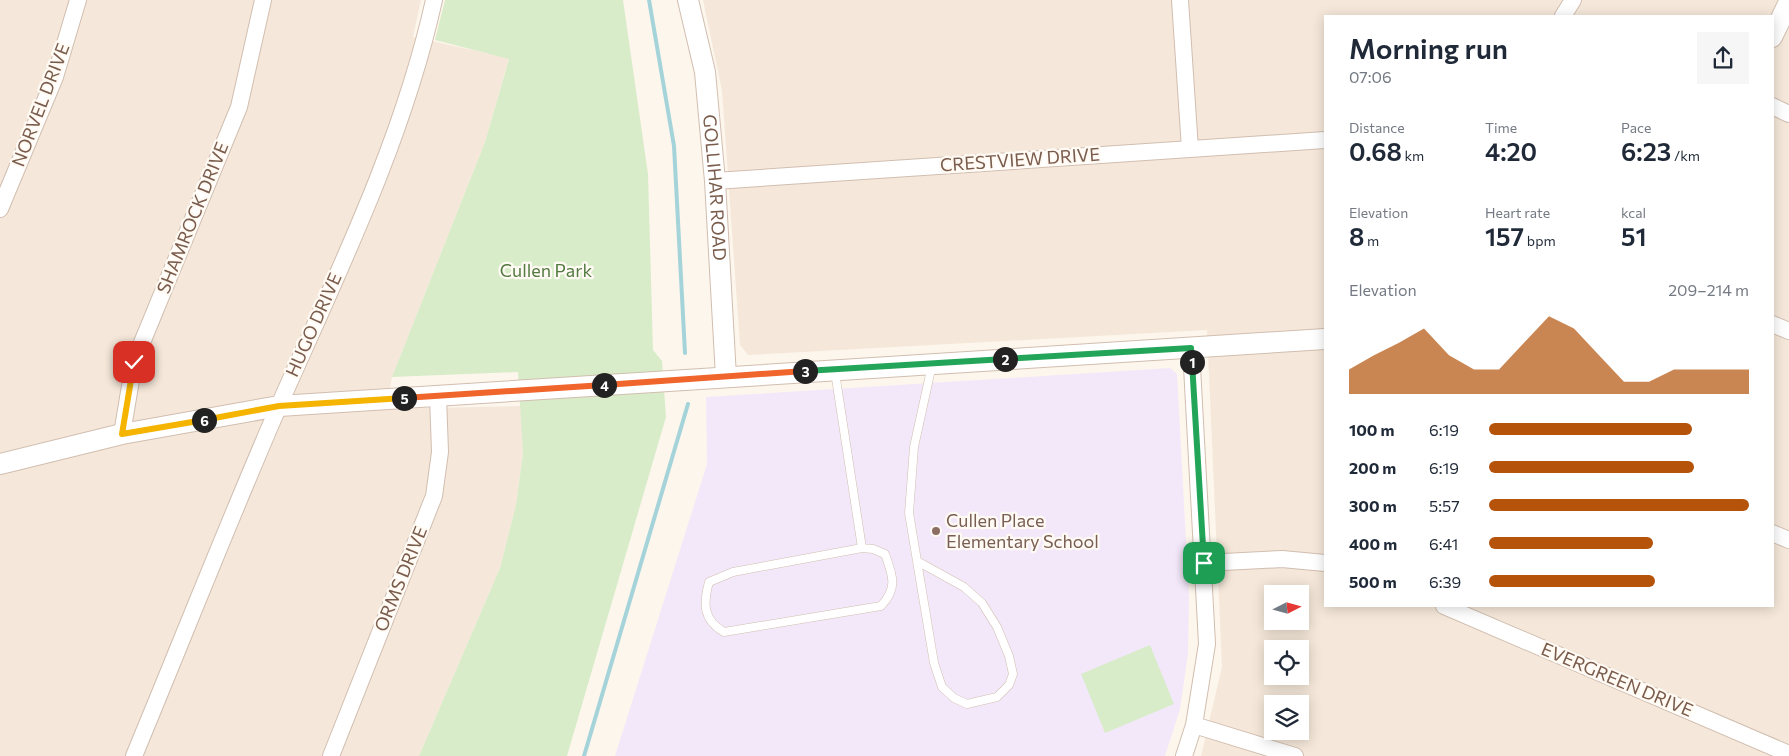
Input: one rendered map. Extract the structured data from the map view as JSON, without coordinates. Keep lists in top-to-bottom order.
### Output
{
  "streets": {
    "street": [
      "NORVEL DRIVE",
      "CRESTVIEW DRIVE",
      "GOLLIHAR ROAD",
      "SHAMROCK DRIVE",
      "HUGO DRIVE",
      "ORMS DRIVE",
      "EVERGREEN DRIVE"
    ]
  },
  "crossings": [
    ["CRESTVIEW DRIVE", "GOLLIHAR ROAD"]
  ],
  "parks": ["Cullen Park"],
  "places": ["Cullen Place Elementary School"],
  "north": "right",
  "page": {
    "heading": ["Morning run", "07:06"],
    "stats": [
      ["Distance", "0.68 km"],
      ["Time", "4:20"],
      ["Pace", "6:23 /km"],
      ["Elevation", "8 m"],
      ["Heart rate", "157 bpm"],
      ["kcal", "51"]
    ],
    "chart": ["Elevation", "209–214 m"],
    "pins": [
      "2",
      "1",
      "3",
      "4",
      "5",
      "6"
    ],
    "list": [
      {
        "name": "100 m",
        "note": "6:19"
      },
      {
        "name": "200 m",
        "note": "6:19"
      },
      {
        "name": "300 m",
        "note": "5:57"
      },
      {
        "name": "400 m",
        "note": "6:41"
      },
      {
        "name": "500 m",
        "note": "6:39"
      }
    ]
  }
}
